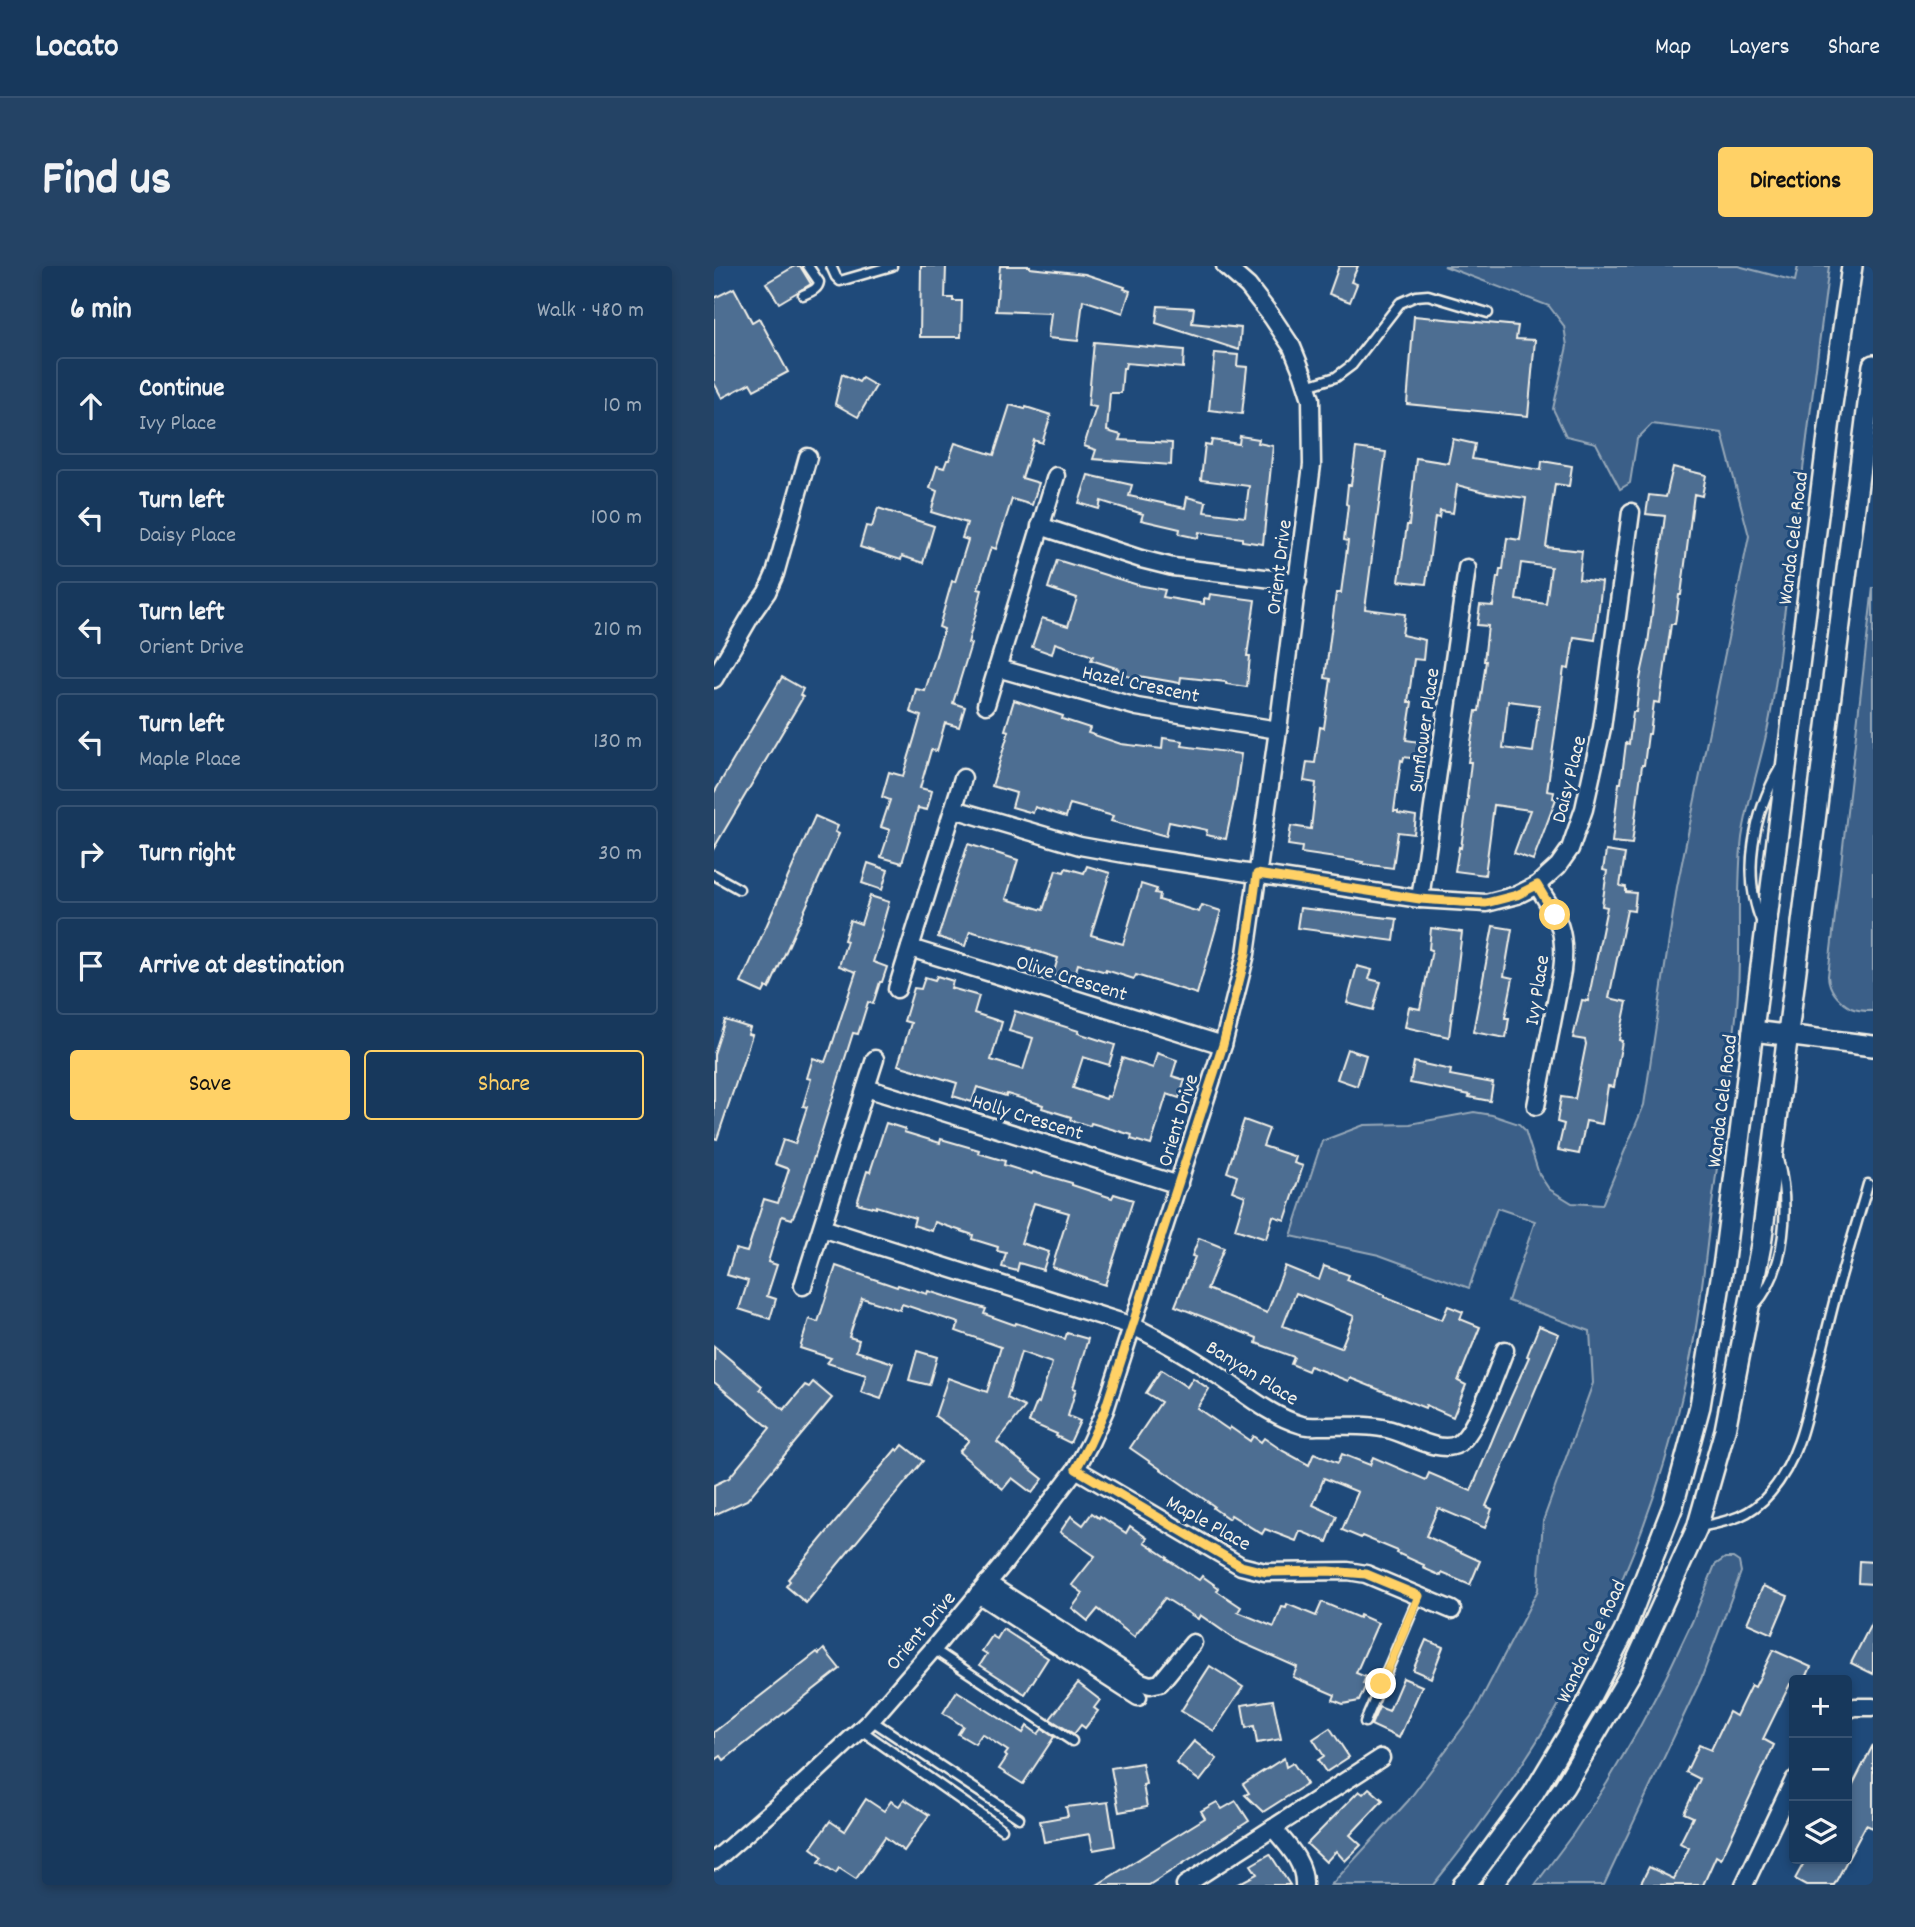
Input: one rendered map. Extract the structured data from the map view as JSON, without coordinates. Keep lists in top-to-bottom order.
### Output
{
  "streets": {
    "street": [
      "Wanda Cele Road",
      "Orient Drive",
      "Hazel Crescent",
      "Sunflower Place",
      "Daisy Place",
      "Olive Crescent",
      "Ivy Place",
      "Holly Crescent",
      "Banyan Place",
      "Maple Place"
    ]
  },
  "crossings": [
    ["Orient Drive", "Hazel Crescent"],
    ["Orient Drive", "Daisy Place"],
    ["Orient Drive", "Olive Crescent"],
    ["Orient Drive", "Holly Crescent"],
    ["Orient Drive", "Banyan Place"],
    ["Orient Drive", "Maple Place"],
    ["Sunflower Place", "Daisy Place"],
    ["Daisy Place", "Ivy Place"]
  ],
  "page": {
    "header": "Locato",
    "nav": ["Map", "Layers", "Share"],
    "title": "Find us",
    "buttons": [
      "Directions",
      ["Save", "Share"]
    ],
    "heading": ["6 min", "Walk · 480 m"],
    "list": [
      ["Continue", "Ivy Place", "10 m"],
      ["Turn left", "Daisy Place", "100 m"],
      ["Turn left", "Orient Drive", "210 m"],
      ["Turn left", "Maple Place", "130 m"],
      ["Turn right", "30 m"],
      "Arrive at destination"
    ],
    "map_buttons": ["+", "−"]
  }
}
